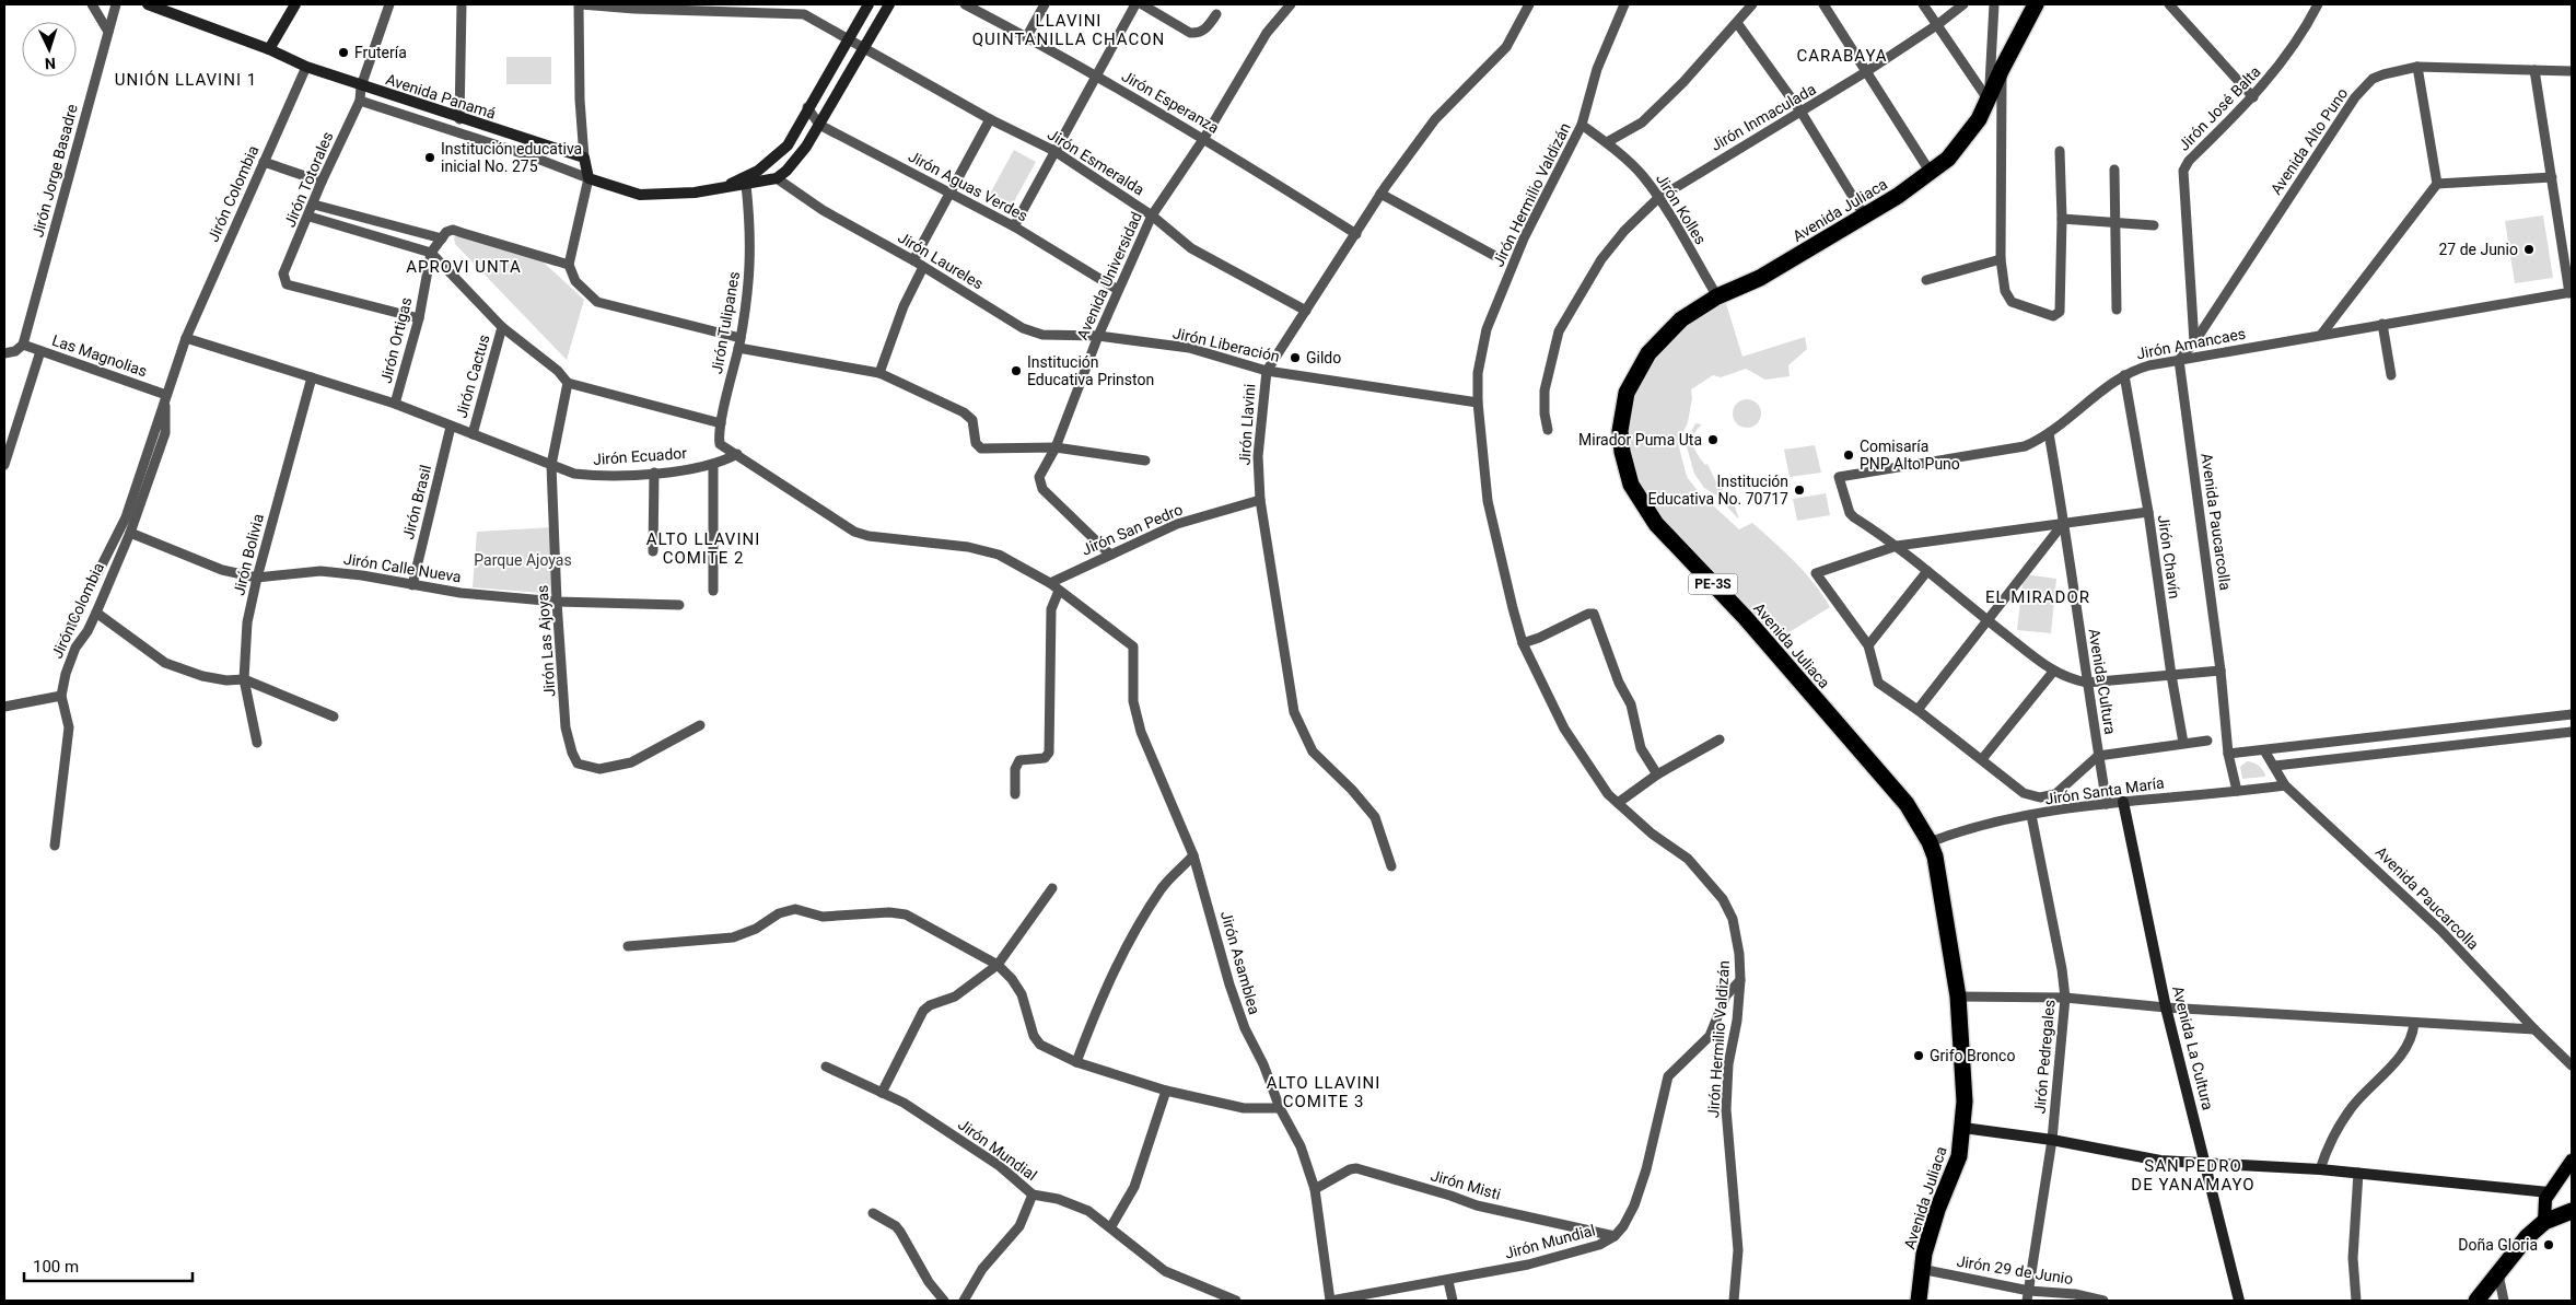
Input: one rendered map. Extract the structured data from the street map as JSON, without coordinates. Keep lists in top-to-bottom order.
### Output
{
  "streets": {
    "highway": ["Avenida Juliaca", "PE-3S"],
    "street": [
      "Avenida Panamá",
      "Jirón Esperanza",
      "Jirón José Balta",
      "Jirón Inmaculada",
      "Avenida Alto Puno",
      "Jirón Esmeralda",
      "Jirón Jorge Basadre",
      "Jirón Totorales",
      "Jirón Aguas Verdes",
      "Jirón Colombia",
      "Jirón Hermilio Valdizán",
      "Jirón Kolles",
      "Jirón Laureles",
      "Avenida Universidad",
      "Jirón Tulipanes",
      "Jirón Ortigas",
      "Jirón Amancaes",
      "Jirón Liberación",
      "Las Magnolias",
      "Jirón Cactus",
      "Jirón Llavini",
      "Jirón Ecuador",
      "Jirón Brasil",
      "Avenida Paucarcolla",
      "Jirón San Pedro",
      "Jirón Bolivia",
      "Jirón Chavín",
      "Jirón Calle Nueva",
      "Jirón Las Ajoyas",
      "Avenida Cultura",
      "Jirón Santa María",
      "Jirón Asamblea",
      "Avenida La Cultura",
      "Jirón Pedregales",
      "Jirón Mundial",
      "Jirón Misti",
      "Jirón 29 de Junio"
    ]
  },
  "crossings": [
    ["Avenida Panamá", "Jirón Esmeralda"],
    ["Avenida Panamá", "Jirón Totorales"],
    ["Avenida Panamá", "Jirón Colombia"],
    ["Avenida Panamá", "Jirón Laureles"],
    ["Avenida Panamá", "Jirón Tulipanes"],
    ["Jirón Esperanza", "Avenida Universidad"],
    ["Jirón Esperanza", "Jirón Llavini"],
    ["Jirón José Balta", "Avenida Alto Puno"],
    ["Jirón Inmaculada", "Jirón Kolles"],
    ["Avenida Alto Puno", "Jirón Amancaes"],
    ["Avenida Alto Puno", "Avenida Paucarcolla"],
    ["Jirón Esmeralda", "Avenida Universidad"],
    ["Jirón Esmeralda", "Jirón Llavini"],
    ["Jirón Jorge Basadre", "Las Magnolias"],
    ["Jirón Totorales", "Jirón Ortigas"],
    ["Jirón Aguas Verdes", "Avenida Universidad"],
    ["Jirón Colombia", "Las Magnolias"],
    ["Jirón Colombia", "Jirón Ecuador"],
    ["Jirón Colombia", "Jirón Calle Nueva"],
    ["Jirón Hermilio Valdizán", "Jirón Kolles"],
    ["Jirón Hermilio Valdizán", "Jirón Liberación"],
    ["Jirón Hermilio Valdizán", "Jirón Mundial"],
    ["Jirón Kolles", "Avenida Juliaca"],
    ["Avenida Juliaca", "Jirón Santa María"],
    ["Avenida Juliaca", "Jirón 29 de Junio"],
    ["Jirón Laureles", "Avenida Universidad"],
    ["Jirón Laureles", "Jirón Liberación"],
    ["Avenida Universidad", "Jirón Liberación"],
    ["Avenida Universidad", "Jirón San Pedro"],
    ["Jirón Tulipanes", "Jirón Ecuador"],
    ["Jirón Ortigas", "Jirón Ecuador"],
    ["Jirón Amancaes", "Avenida Paucarcolla"],
    ["Jirón Amancaes", "Jirón Chavín"],
    ["Jirón Amancaes", "Avenida Cultura"],
    ["Jirón Liberación", "Jirón Llavini"],
    ["Jirón Cactus", "Jirón Ecuador"],
    ["Jirón Llavini", "Jirón San Pedro"],
    ["Jirón Ecuador", "Jirón Brasil"],
    ["Jirón Ecuador", "Jirón Bolivia"],
    ["Jirón Ecuador", "Jirón Las Ajoyas"],
    ["Jirón Brasil", "Jirón Calle Nueva"],
    ["Avenida Paucarcolla", "Jirón Santa María"],
    ["Jirón Bolivia", "Jirón Calle Nueva"],
    ["Jirón Calle Nueva", "Jirón Las Ajoyas"],
    ["Avenida Cultura", "Jirón Santa María"],
    ["Jirón Santa María", "Avenida La Cultura"],
    ["Jirón Santa María", "Jirón Pedregales"],
    ["Jirón Asamblea", "Jirón Mundial"],
    ["Jirón Asamblea", "Jirón Misti"],
    ["Jirón Pedregales", "Jirón 29 de Junio"],
    ["Jirón Mundial", "Jirón Misti"]
  ],
  "districts": [
    "LLAVINI QUINTANILLA CHACON",
    "CARABAYA",
    "UNIÓN LLAVINI 1",
    "APROVI UNTA",
    "ALTO LLAVINI COMITE 2",
    "EL MIRADOR",
    "ALTO LLAVINI COMITE 3",
    "SAN PEDRO DE YANAMAYO"
  ],
  "parks": ["Parque Ajoyas"],
  "places": [
    "Frutería",
    "Institución educativa inicial No. 275",
    "27 de Junio",
    "Gildo",
    "Institución Educativa Prinston",
    "Mirador Puma Uta",
    "Comisaría PNP Alto Puno",
    "Institución Educativa No. 70717",
    "Grifo Bronco",
    "Doña Gloria"
  ],
  "scale_bar": "100 m",
  "north": "bottom"
}
